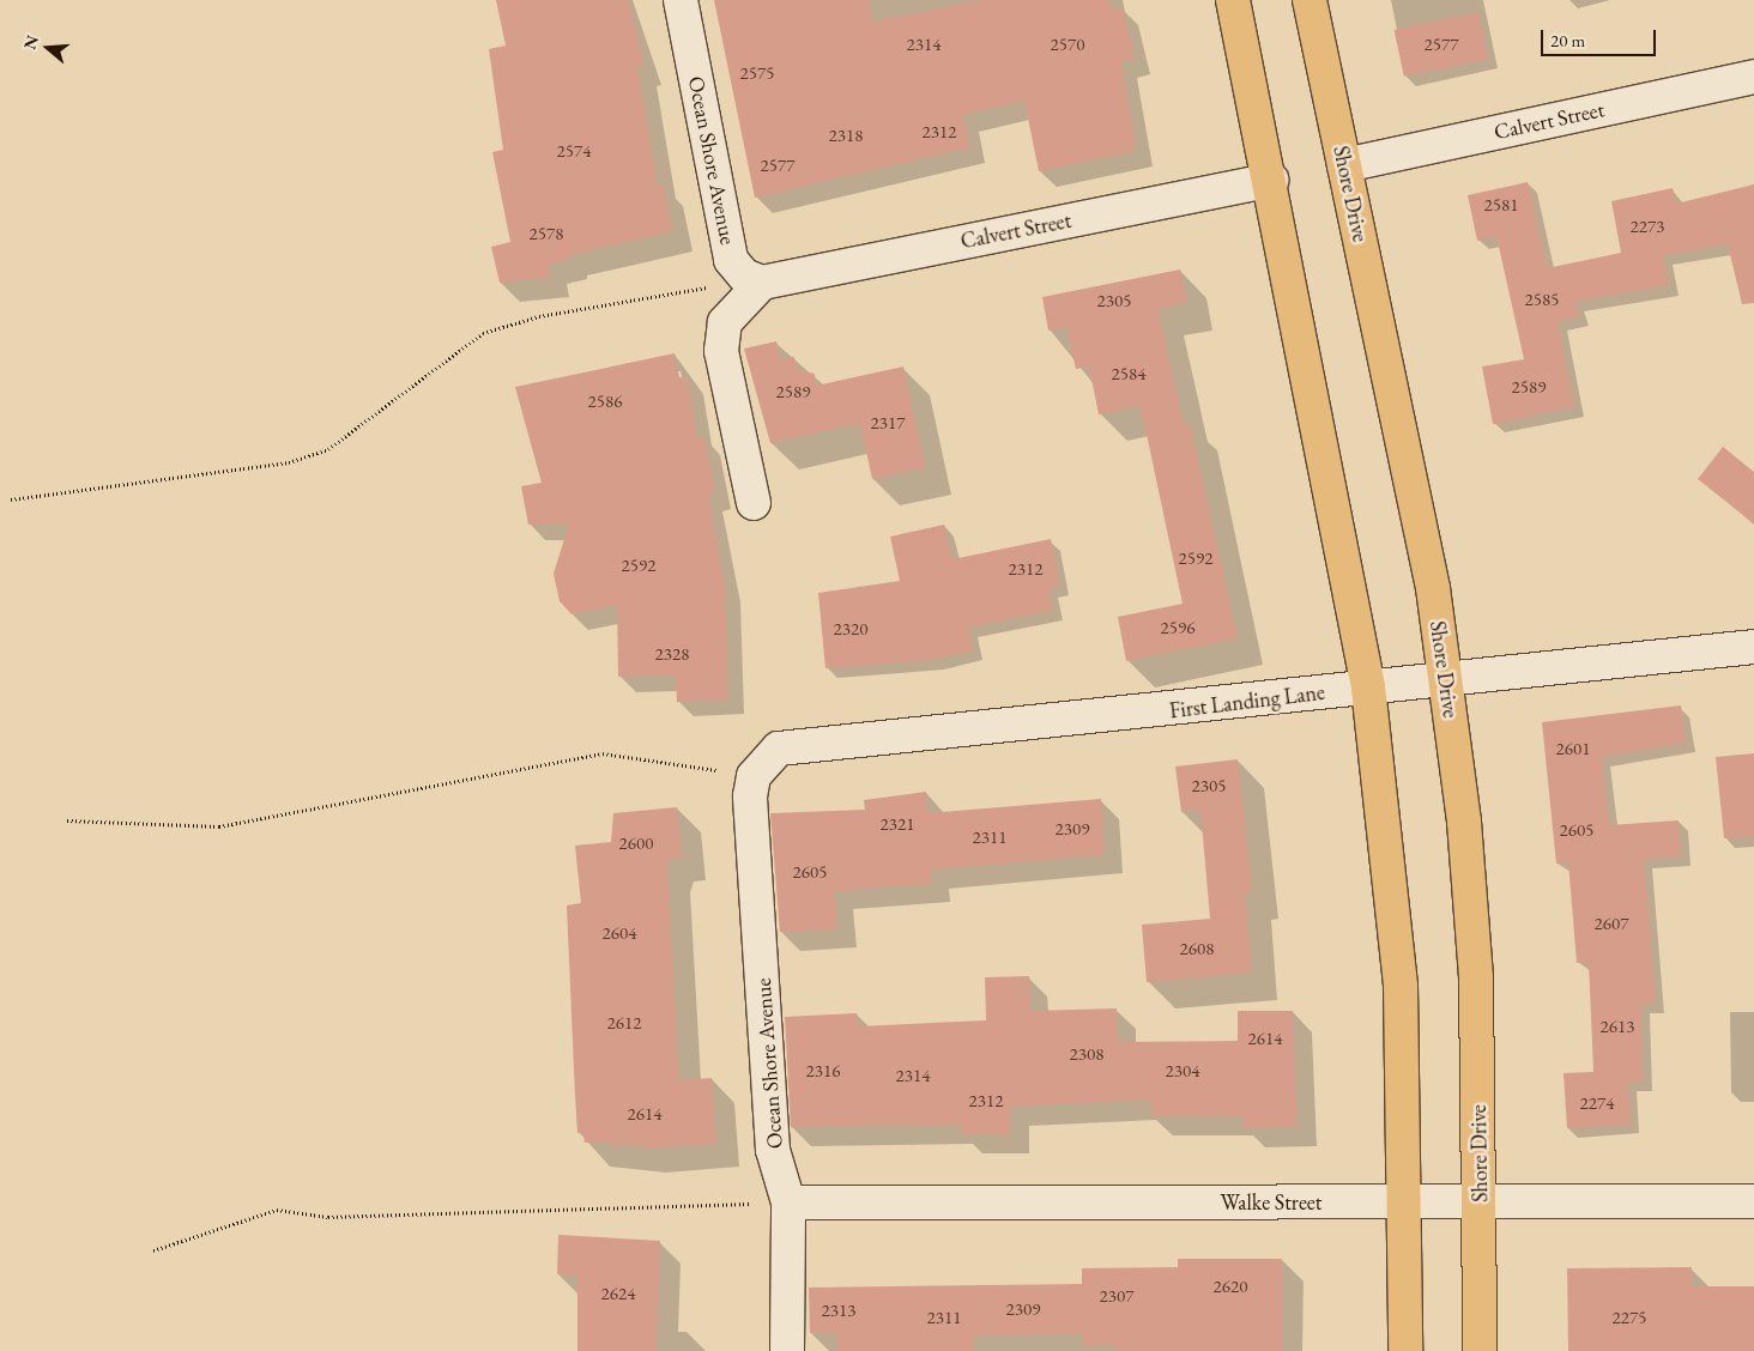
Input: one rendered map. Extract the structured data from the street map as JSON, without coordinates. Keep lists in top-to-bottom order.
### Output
{
  "streets": {
    "highway": ["Shore Drive"],
    "street": [
      "Calvert Street",
      "Ocean Shore Avenue",
      "First Landing Lane",
      "Walke Street"
    ]
  },
  "crossings": [
    ["Calvert Street", "Ocean Shore Avenue"],
    ["Calvert Street", "Shore Drive"],
    ["Ocean Shore Avenue", "First Landing Lane"],
    ["Ocean Shore Avenue", "Walke Street"],
    ["Shore Drive", "First Landing Lane"],
    ["Shore Drive", "Walke Street"]
  ],
  "house_numbers": [
    "2314",
    "2570",
    "2577",
    "2575",
    "2312",
    "2318",
    "2574",
    "2577",
    "2581",
    "2273",
    "2578",
    "2585",
    "2305",
    "2584",
    "2589",
    "2589",
    "2586",
    "2317",
    "2592",
    "2592",
    "2312",
    "2596",
    "2320",
    "2328",
    "2601",
    "2305",
    "2321",
    "2309",
    "2605",
    "2311",
    "2600",
    "2605",
    "2607",
    "2604",
    "2608",
    "2612",
    "2613",
    "2614",
    "2308",
    "2316",
    "2304",
    "2314",
    "2312",
    "2274",
    "2614",
    "2620",
    "2624",
    "2307",
    "2309",
    "2313",
    "2311",
    "2275"
  ],
  "scale_bar": "20 m",
  "north": "left"
}
